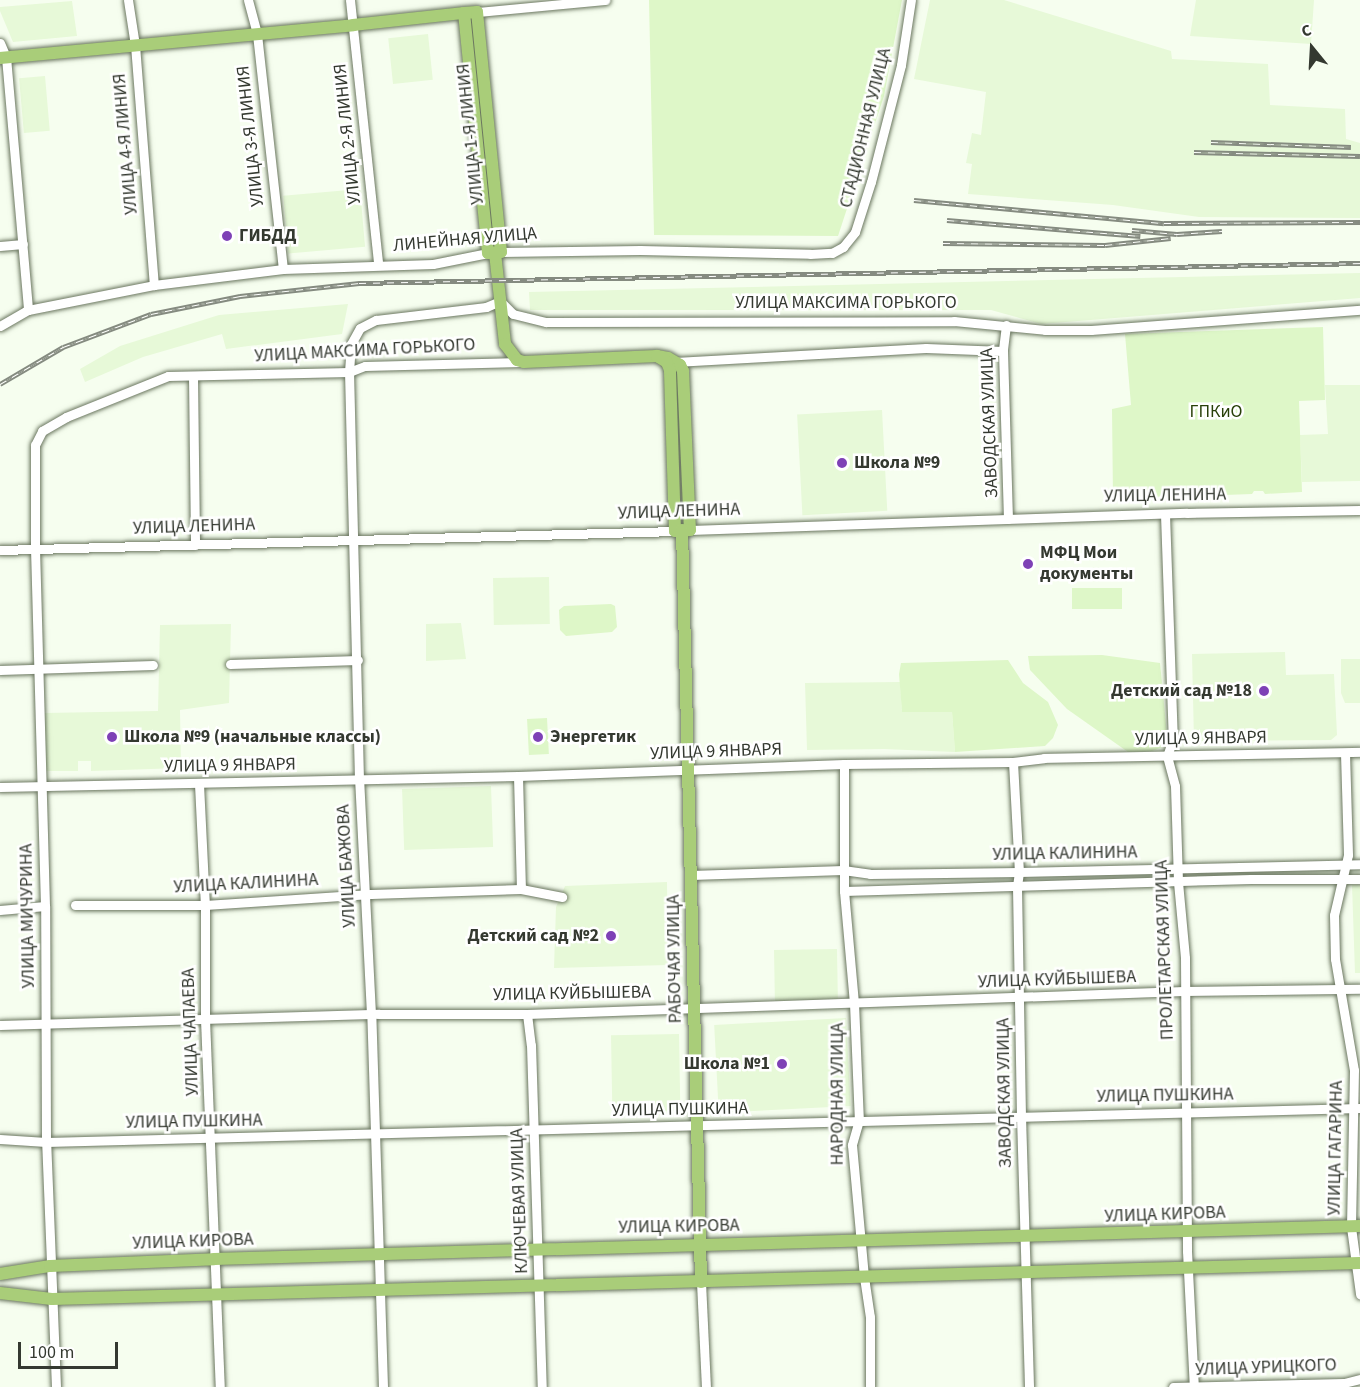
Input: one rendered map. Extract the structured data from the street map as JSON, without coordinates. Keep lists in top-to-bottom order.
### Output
{
  "streets": {
    "main road": [
      "УЛИЦА 1-Я ЛИНИЯ",
      "УЛИЦА МАКСИМА ГОРЬКОГО",
      "РАБОЧАЯ УЛИЦА",
      "УЛИЦА КИРОВА"
    ],
    "street": [
      "СТАДИОННАЯ УЛИЦА",
      "УЛИЦА 2-Я ЛИНИЯ",
      "УЛИЦА 3-Я ЛИНИЯ",
      "УЛИЦА 4-Я ЛИНИЯ",
      "ЛИНЕЙНАЯ УЛИЦА",
      "ЗАВОДСКАЯ УЛИЦА",
      "УЛИЦА ЛЕНИНА",
      "УЛИЦА 9 ЯНВАРЯ",
      "УЛИЦА КАЛИНИНА",
      "УЛИЦА БАЖОВА",
      "УЛИЦА МИЧУРИНА",
      "ПРОЛЕТАРСКАЯ УЛИЦА",
      "УЛИЦА КУЙБЫШЕВА",
      "УЛИЦА ЧАПАЕВА",
      "НАРОДНАЯ УЛИЦА",
      "УЛИЦА ПУШКИНА",
      "УЛИЦА ГАГАРИНА",
      "КЛЮЧЕВАЯ УЛИЦА",
      "УЛИЦА УРИЦКОГО"
    ]
  },
  "crossings": [
    ["СТАДИОННАЯ УЛИЦА", "ЛИНЕЙНАЯ УЛИЦА"],
    ["УЛИЦА 2-Я ЛИНИЯ", "ЛИНЕЙНАЯ УЛИЦА"],
    ["УЛИЦА 1-Я ЛИНИЯ", "ЛИНЕЙНАЯ УЛИЦА"],
    ["УЛИЦА 1-Я ЛИНИЯ", "УЛИЦА МАКСИМА ГОРЬКОГО"],
    ["УЛИЦА 3-Я ЛИНИЯ", "ЛИНЕЙНАЯ УЛИЦА"],
    ["УЛИЦА 4-Я ЛИНИЯ", "ЛИНЕЙНАЯ УЛИЦА"],
    ["УЛИЦА МАКСИМА ГОРЬКОГО", "ЗАВОДСКАЯ УЛИЦА"],
    ["УЛИЦА МАКСИМА ГОРЬКОГО", "УЛИЦА БАЖОВА"],
    ["УЛИЦА МАКСИМА ГОРЬКОГО", "УЛИЦА МИЧУРИНА"],
    ["УЛИЦА МАКСИМА ГОРЬКОГО", "РАБОЧАЯ УЛИЦА"],
    ["ЗАВОДСКАЯ УЛИЦА", "УЛИЦА ЛЕНИНА"],
    ["ЗАВОДСКАЯ УЛИЦА", "УЛИЦА 9 ЯНВАРЯ"],
    ["ЗАВОДСКАЯ УЛИЦА", "УЛИЦА КАЛИНИНА"],
    ["ЗАВОДСКАЯ УЛИЦА", "УЛИЦА КУЙБЫШЕВА"],
    ["ЗАВОДСКАЯ УЛИЦА", "УЛИЦА ПУШКИНА"],
    ["ЗАВОДСКАЯ УЛИЦА", "УЛИЦА КИРОВА"],
    ["УЛИЦА ЛЕНИНА", "УЛИЦА БАЖОВА"],
    ["УЛИЦА ЛЕНИНА", "УЛИЦА МИЧУРИНА"],
    ["УЛИЦА ЛЕНИНА", "ПРОЛЕТАРСКАЯ УЛИЦА"],
    ["УЛИЦА ЛЕНИНА", "РАБОЧАЯ УЛИЦА"],
    ["УЛИЦА 9 ЯНВАРЯ", "УЛИЦА БАЖОВА"],
    ["УЛИЦА 9 ЯНВАРЯ", "УЛИЦА МИЧУРИНА"],
    ["УЛИЦА 9 ЯНВАРЯ", "ПРОЛЕТАРСКАЯ УЛИЦА"],
    ["УЛИЦА 9 ЯНВАРЯ", "РАБОЧАЯ УЛИЦА"],
    ["УЛИЦА 9 ЯНВАРЯ", "УЛИЦА ЧАПАЕВА"],
    ["УЛИЦА 9 ЯНВАРЯ", "НАРОДНАЯ УЛИЦА"],
    ["УЛИЦА 9 ЯНВАРЯ", "УЛИЦА ГАГАРИНА"],
    ["УЛИЦА КАЛИНИНА", "УЛИЦА БАЖОВА"],
    ["УЛИЦА КАЛИНИНА", "ПРОЛЕТАРСКАЯ УЛИЦА"],
    ["УЛИЦА КАЛИНИНА", "РАБОЧАЯ УЛИЦА"],
    ["УЛИЦА КАЛИНИНА", "УЛИЦА ЧАПАЕВА"],
    ["УЛИЦА КАЛИНИНА", "НАРОДНАЯ УЛИЦА"],
    ["УЛИЦА КАЛИНИНА", "УЛИЦА ГАГАРИНА"],
    ["УЛИЦА БАЖОВА", "УЛИЦА КУЙБЫШЕВА"],
    ["УЛИЦА БАЖОВА", "УЛИЦА ПУШКИНА"],
    ["УЛИЦА БАЖОВА", "УЛИЦА КИРОВА"],
    ["УЛИЦА МИЧУРИНА", "УЛИЦА КУЙБЫШЕВА"],
    ["УЛИЦА МИЧУРИНА", "УЛИЦА ПУШКИНА"],
    ["УЛИЦА МИЧУРИНА", "УЛИЦА КИРОВА"],
    ["ПРОЛЕТАРСКАЯ УЛИЦА", "УЛИЦА КУЙБЫШЕВА"],
    ["ПРОЛЕТАРСКАЯ УЛИЦА", "УЛИЦА ПУШКИНА"],
    ["ПРОЛЕТАРСКАЯ УЛИЦА", "УЛИЦА КИРОВА"],
    ["ПРОЛЕТАРСКАЯ УЛИЦА", "УЛИЦА УРИЦКОГО"],
    ["РАБОЧАЯ УЛИЦА", "УЛИЦА КУЙБЫШЕВА"],
    ["РАБОЧАЯ УЛИЦА", "УЛИЦА ПУШКИНА"],
    ["РАБОЧАЯ УЛИЦА", "УЛИЦА КИРОВА"],
    ["УЛИЦА КУЙБЫШЕВА", "УЛИЦА ЧАПАЕВА"],
    ["УЛИЦА КУЙБЫШЕВА", "НАРОДНАЯ УЛИЦА"],
    ["УЛИЦА КУЙБЫШЕВА", "УЛИЦА ГАГАРИНА"],
    ["УЛИЦА КУЙБЫШЕВА", "КЛЮЧЕВАЯ УЛИЦА"],
    ["УЛИЦА ЧАПАЕВА", "УЛИЦА ПУШКИНА"],
    ["УЛИЦА ЧАПАЕВА", "УЛИЦА КИРОВА"],
    ["НАРОДНАЯ УЛИЦА", "УЛИЦА ПУШКИНА"],
    ["НАРОДНАЯ УЛИЦА", "УЛИЦА КИРОВА"],
    ["УЛИЦА ПУШКИНА", "УЛИЦА ГАГАРИНА"],
    ["УЛИЦА ПУШКИНА", "КЛЮЧЕВАЯ УЛИЦА"],
    ["УЛИЦА ГАГАРИНА", "УЛИЦА КИРОВА"],
    ["КЛЮЧЕВАЯ УЛИЦА", "УЛИЦА КИРОВА"]
  ],
  "parks": ["ГПКиО"],
  "places": [
    "ГИБДД",
    "Школа №9",
    "МФЦ Мои документы",
    "Детский сад №18",
    "Школа №9 (начальные классы)",
    "Энергетик",
    "Детский сад №2",
    "Школа №1"
  ],
  "scale_bar": "100 m",
  "north": "top"
}
